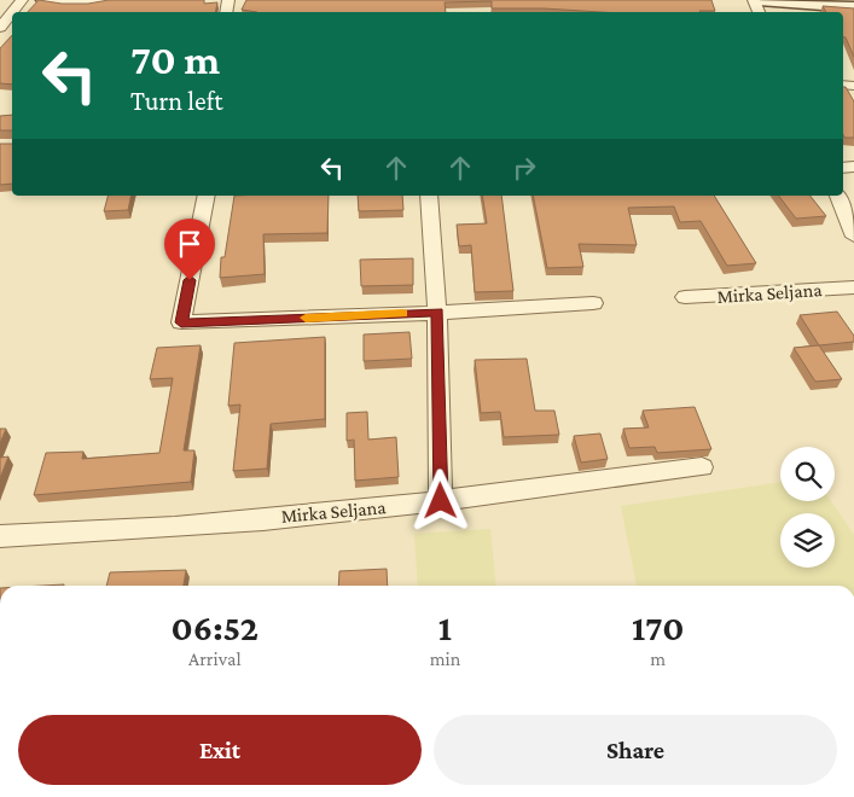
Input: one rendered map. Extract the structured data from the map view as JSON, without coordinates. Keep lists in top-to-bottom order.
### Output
{
  "streets": {
    "street": ["Mirka Seljana"]
  },
  "page": {
    "turn": ["70 m", "Turn left"],
    "eta": [
      "06:52",
      "Arrival",
      "1",
      "min",
      "170",
      "m"
    ],
    "buttons": ["Exit", "Share"]
  }
}
